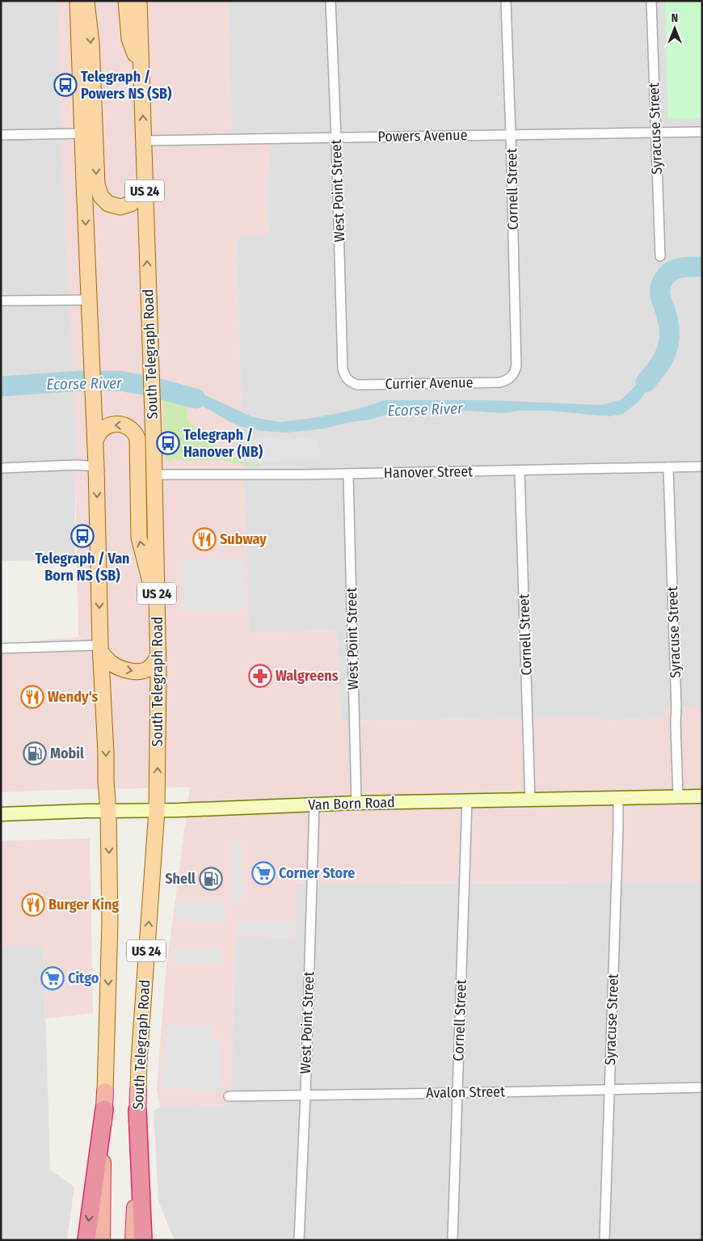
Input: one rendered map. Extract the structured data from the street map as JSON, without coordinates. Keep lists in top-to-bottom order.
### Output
{
  "streets": {
    "highway": ["US 24", "South Telegraph Road"],
    "main road": ["Van Born Road"],
    "street": [
      "Syracuse Street",
      "Powers Avenue",
      "Cornell Street",
      "West Point Street",
      "Currier Avenue",
      "Hanover Street",
      "Avalon Street"
    ]
  },
  "crossings": [
    ["Syracuse Street", "Powers Avenue"],
    ["Syracuse Street", "Hanover Street"],
    ["Syracuse Street", "Van Born Road"],
    ["Syracuse Street", "Avalon Street"],
    ["Powers Avenue", "Cornell Street"],
    ["Powers Avenue", "West Point Street"],
    ["Powers Avenue", "South Telegraph Road"],
    ["Cornell Street", "Currier Avenue"],
    ["Cornell Street", "Hanover Street"],
    ["Cornell Street", "Van Born Road"],
    ["Cornell Street", "Avalon Street"],
    ["US 24", "Van Born Road"],
    ["West Point Street", "Currier Avenue"],
    ["West Point Street", "Hanover Street"],
    ["West Point Street", "Van Born Road"],
    ["West Point Street", "Avalon Street"],
    ["South Telegraph Road", "Hanover Street"],
    ["South Telegraph Road", "Van Born Road"]
  ],
  "water": ["Ecorse River"],
  "places": {
    "bus stop": ["Telegraph / Powers NS (SB)", "Telegraph / Hanover (NB)", "Telegraph / Van Born NS (SB)"],
    "restaurant": ["Subway", "Wendy's", "Burger King"],
    "pharmacy": ["Walgreens"],
    "fuel station": ["Mobil", "Shell"],
    "supermarket": ["Corner Store", "Citgo"]
  },
  "north": "top"
}
